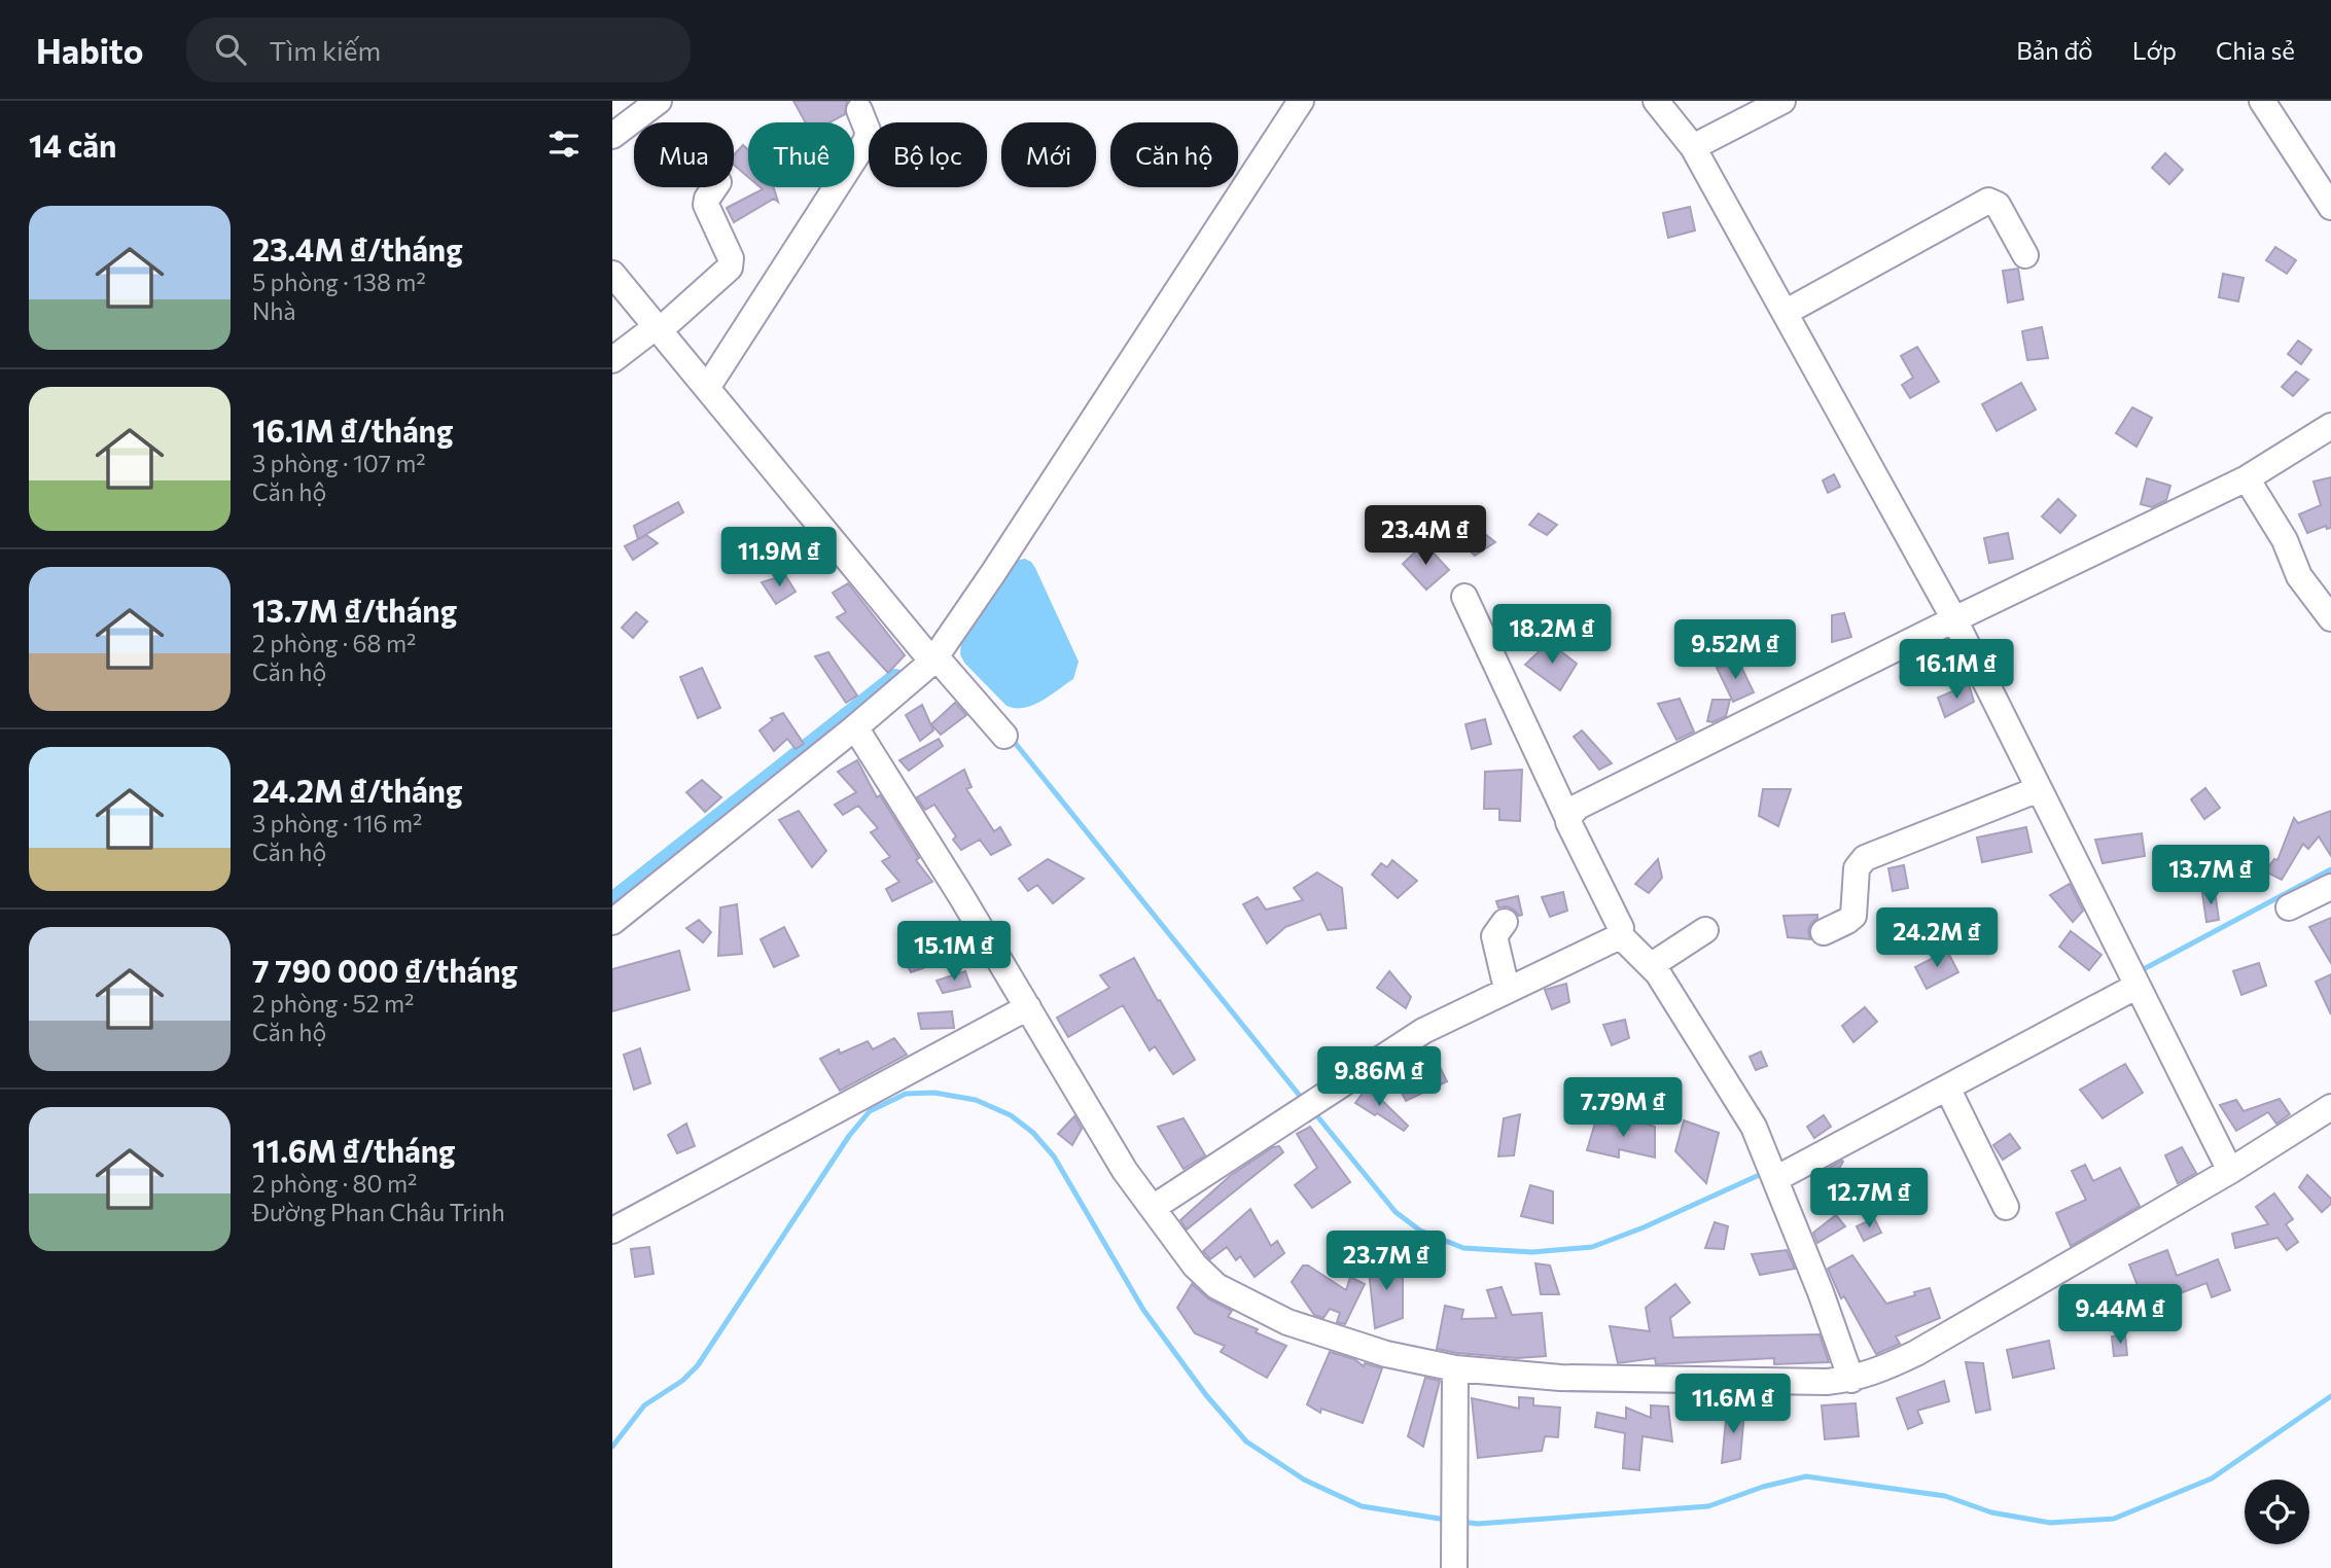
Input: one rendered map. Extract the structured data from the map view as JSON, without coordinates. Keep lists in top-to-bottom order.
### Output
{
  "page": {
    "header": "Habito",
    "search": "Tìm kiếm",
    "nav": ["Bản đồ", "Lớp", "Chia sẻ"],
    "heading": "14 căn",
    "chip": [
      "Mua",
      "Thuê",
      "Bộ lọc",
      "Mới",
      "Căn hộ"
    ],
    "list": [
      {
        "name": "23.4M ₫/tháng",
        "note": "5 phòng · 138 m² · Nhà"
      },
      {
        "name": "16.1M ₫/tháng",
        "note": "3 phòng · 107 m² · Căn hộ"
      },
      {
        "name": "13.7M ₫/tháng",
        "note": "2 phòng · 68 m² · Căn hộ"
      },
      {
        "name": "24.2M ₫/tháng",
        "note": "3 phòng · 116 m² · Căn hộ"
      },
      {
        "name": "7 790 000 ₫/tháng",
        "note": "2 phòng · 52 m² · Căn hộ"
      },
      {
        "name": "11.6M ₫/tháng",
        "note": "2 phòng · 80 m² · Đường Phan Châu Trinh"
      }
    ],
    "price": [
      "23.4M ₫",
      "11.9M ₫",
      "18.2M ₫",
      "9.52M ₫",
      "16.1M ₫",
      "13.7M ₫",
      "24.2M ₫",
      "15.1M ₫",
      "9.86M ₫",
      "7.79M ₫",
      "12.7M ₫",
      "23.7M ₫",
      "9.44M ₫",
      "11.6M ₫"
    ]
  }
}
